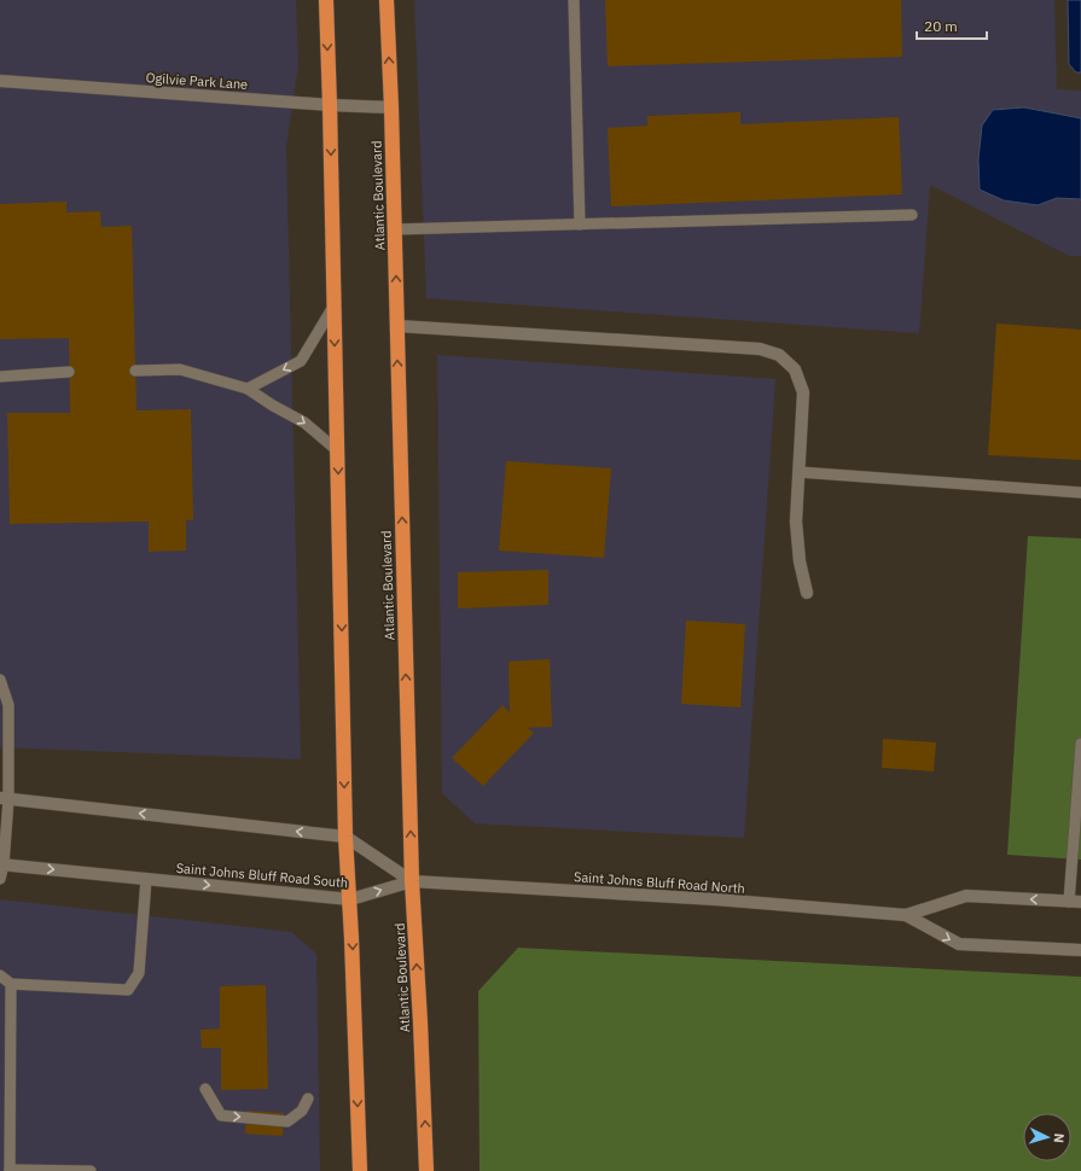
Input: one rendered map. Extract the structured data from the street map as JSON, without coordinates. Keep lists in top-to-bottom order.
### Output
{
  "streets": {
    "highway": ["Atlantic Boulevard"],
    "main road": ["Ogilvie Park Lane", "Saint Johns Bluff Road South", "Saint Johns Bluff Road North"]
  },
  "crossings": [
    ["Ogilvie Park Lane", "Atlantic Boulevard"],
    ["Atlantic Boulevard", "Saint Johns Bluff Road South"],
    ["Atlantic Boulevard", "Saint Johns Bluff Road North"],
    ["Saint Johns Bluff Road South", "Saint Johns Bluff Road North"]
  ],
  "scale_bar": "20 m",
  "north": "right"
}
